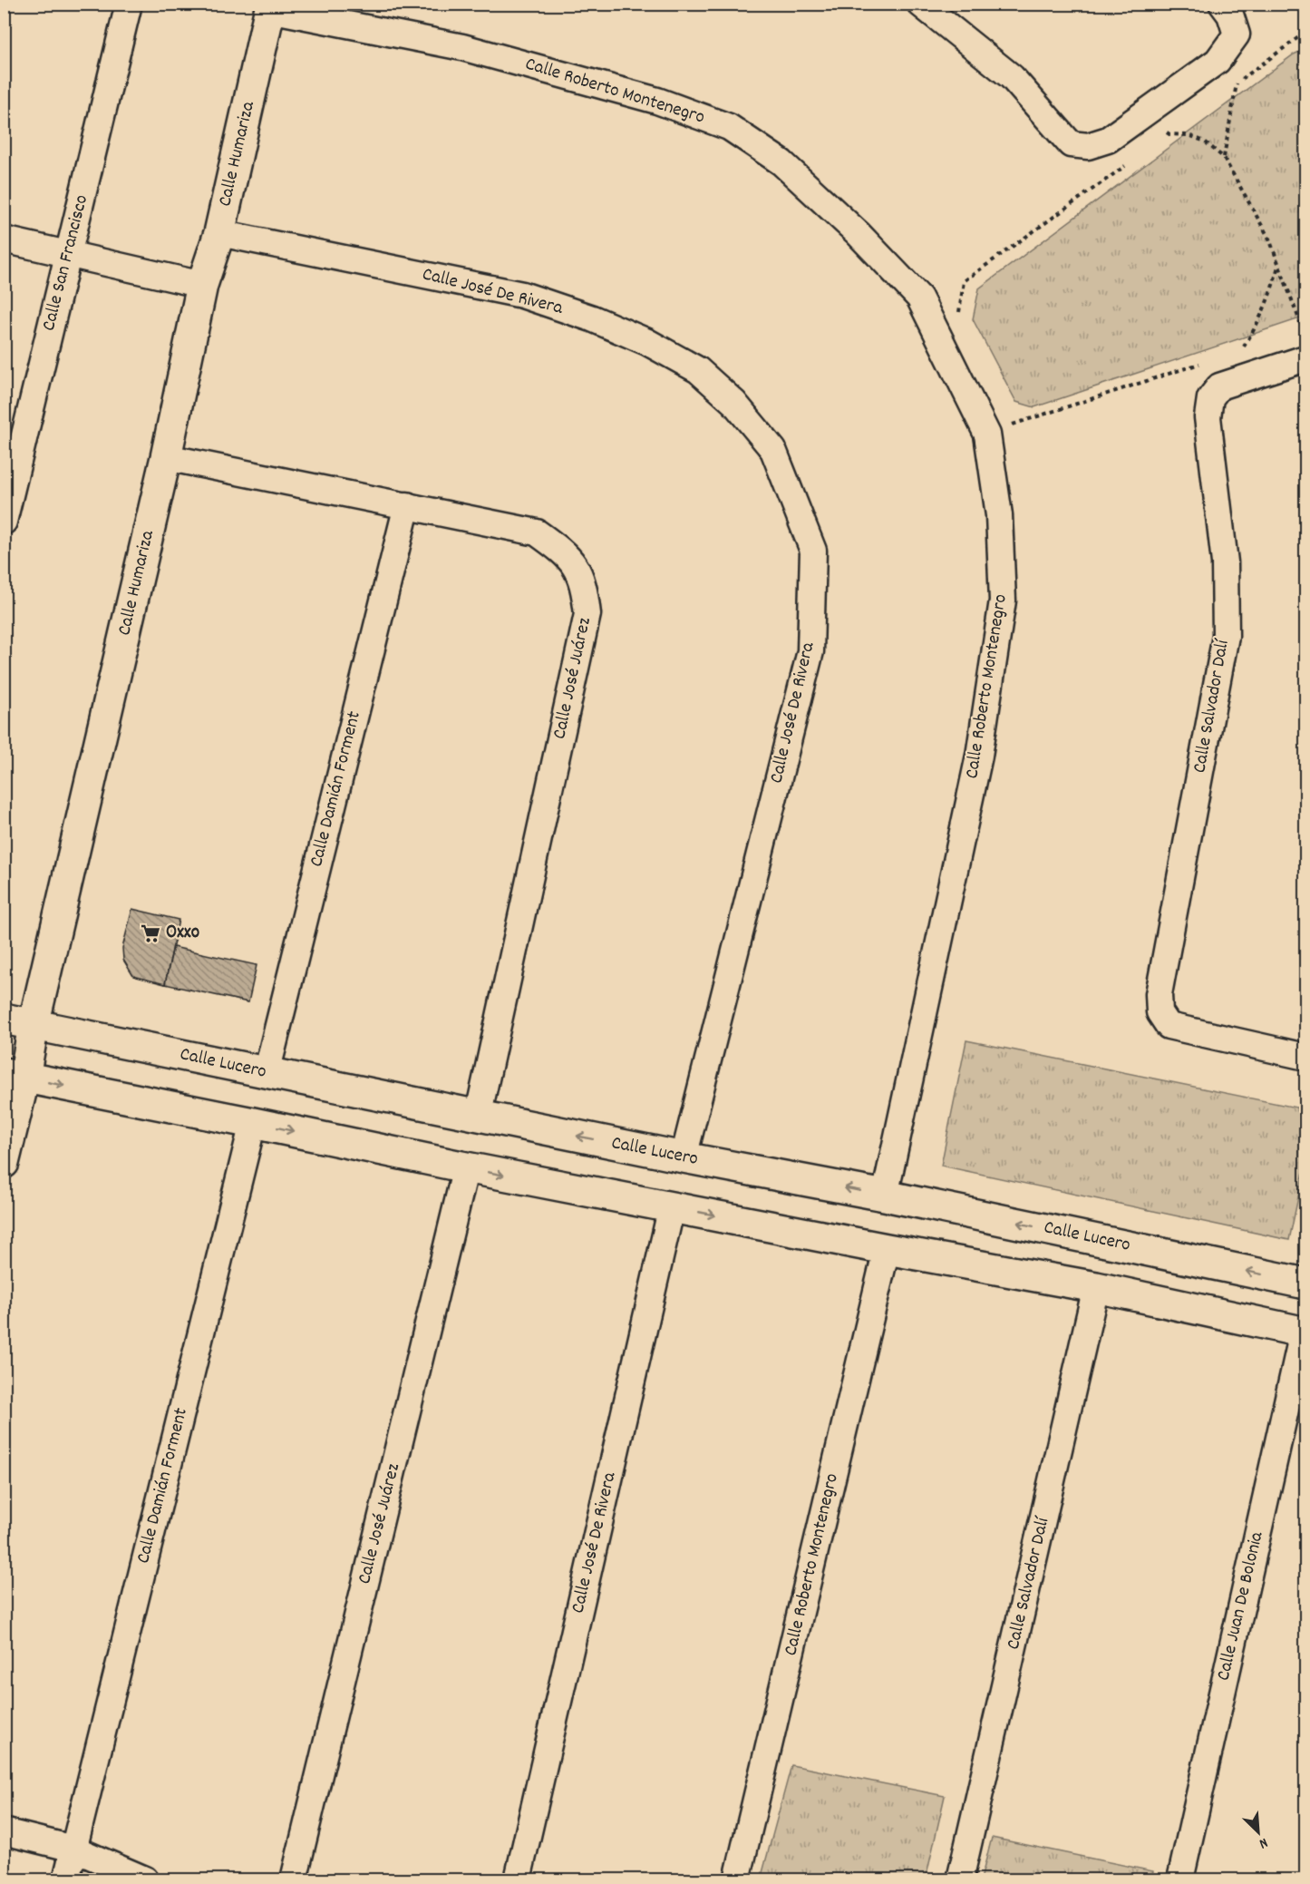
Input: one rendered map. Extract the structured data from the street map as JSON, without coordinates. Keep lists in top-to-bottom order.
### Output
{
  "streets": {
    "street": [
      "Calle Roberto Montenegro",
      "Calle Humariza",
      "Calle San Francisco",
      "Calle José De Rivera",
      "Calle José Juárez",
      "Calle Salvador Dalí",
      "Calle Damián Forment",
      "Calle Lucero",
      "Calle Juan De Bolonia"
    ]
  },
  "crossings": [
    ["Calle Roberto Montenegro", "Calle Humariza"],
    ["Calle Roberto Montenegro", "Calle Lucero"],
    ["Calle Humariza", "Calle José De Rivera"],
    ["Calle Humariza", "Calle José Juárez"],
    ["Calle Humariza", "Calle Lucero"],
    ["Calle José De Rivera", "Calle Lucero"],
    ["Calle José Juárez", "Calle Damián Forment"],
    ["Calle José Juárez", "Calle Lucero"],
    ["Calle Damián Forment", "Calle Lucero"]
  ],
  "places": {
    "supermarket": ["Oxxo"]
  },
  "north": "bottom right"
}
